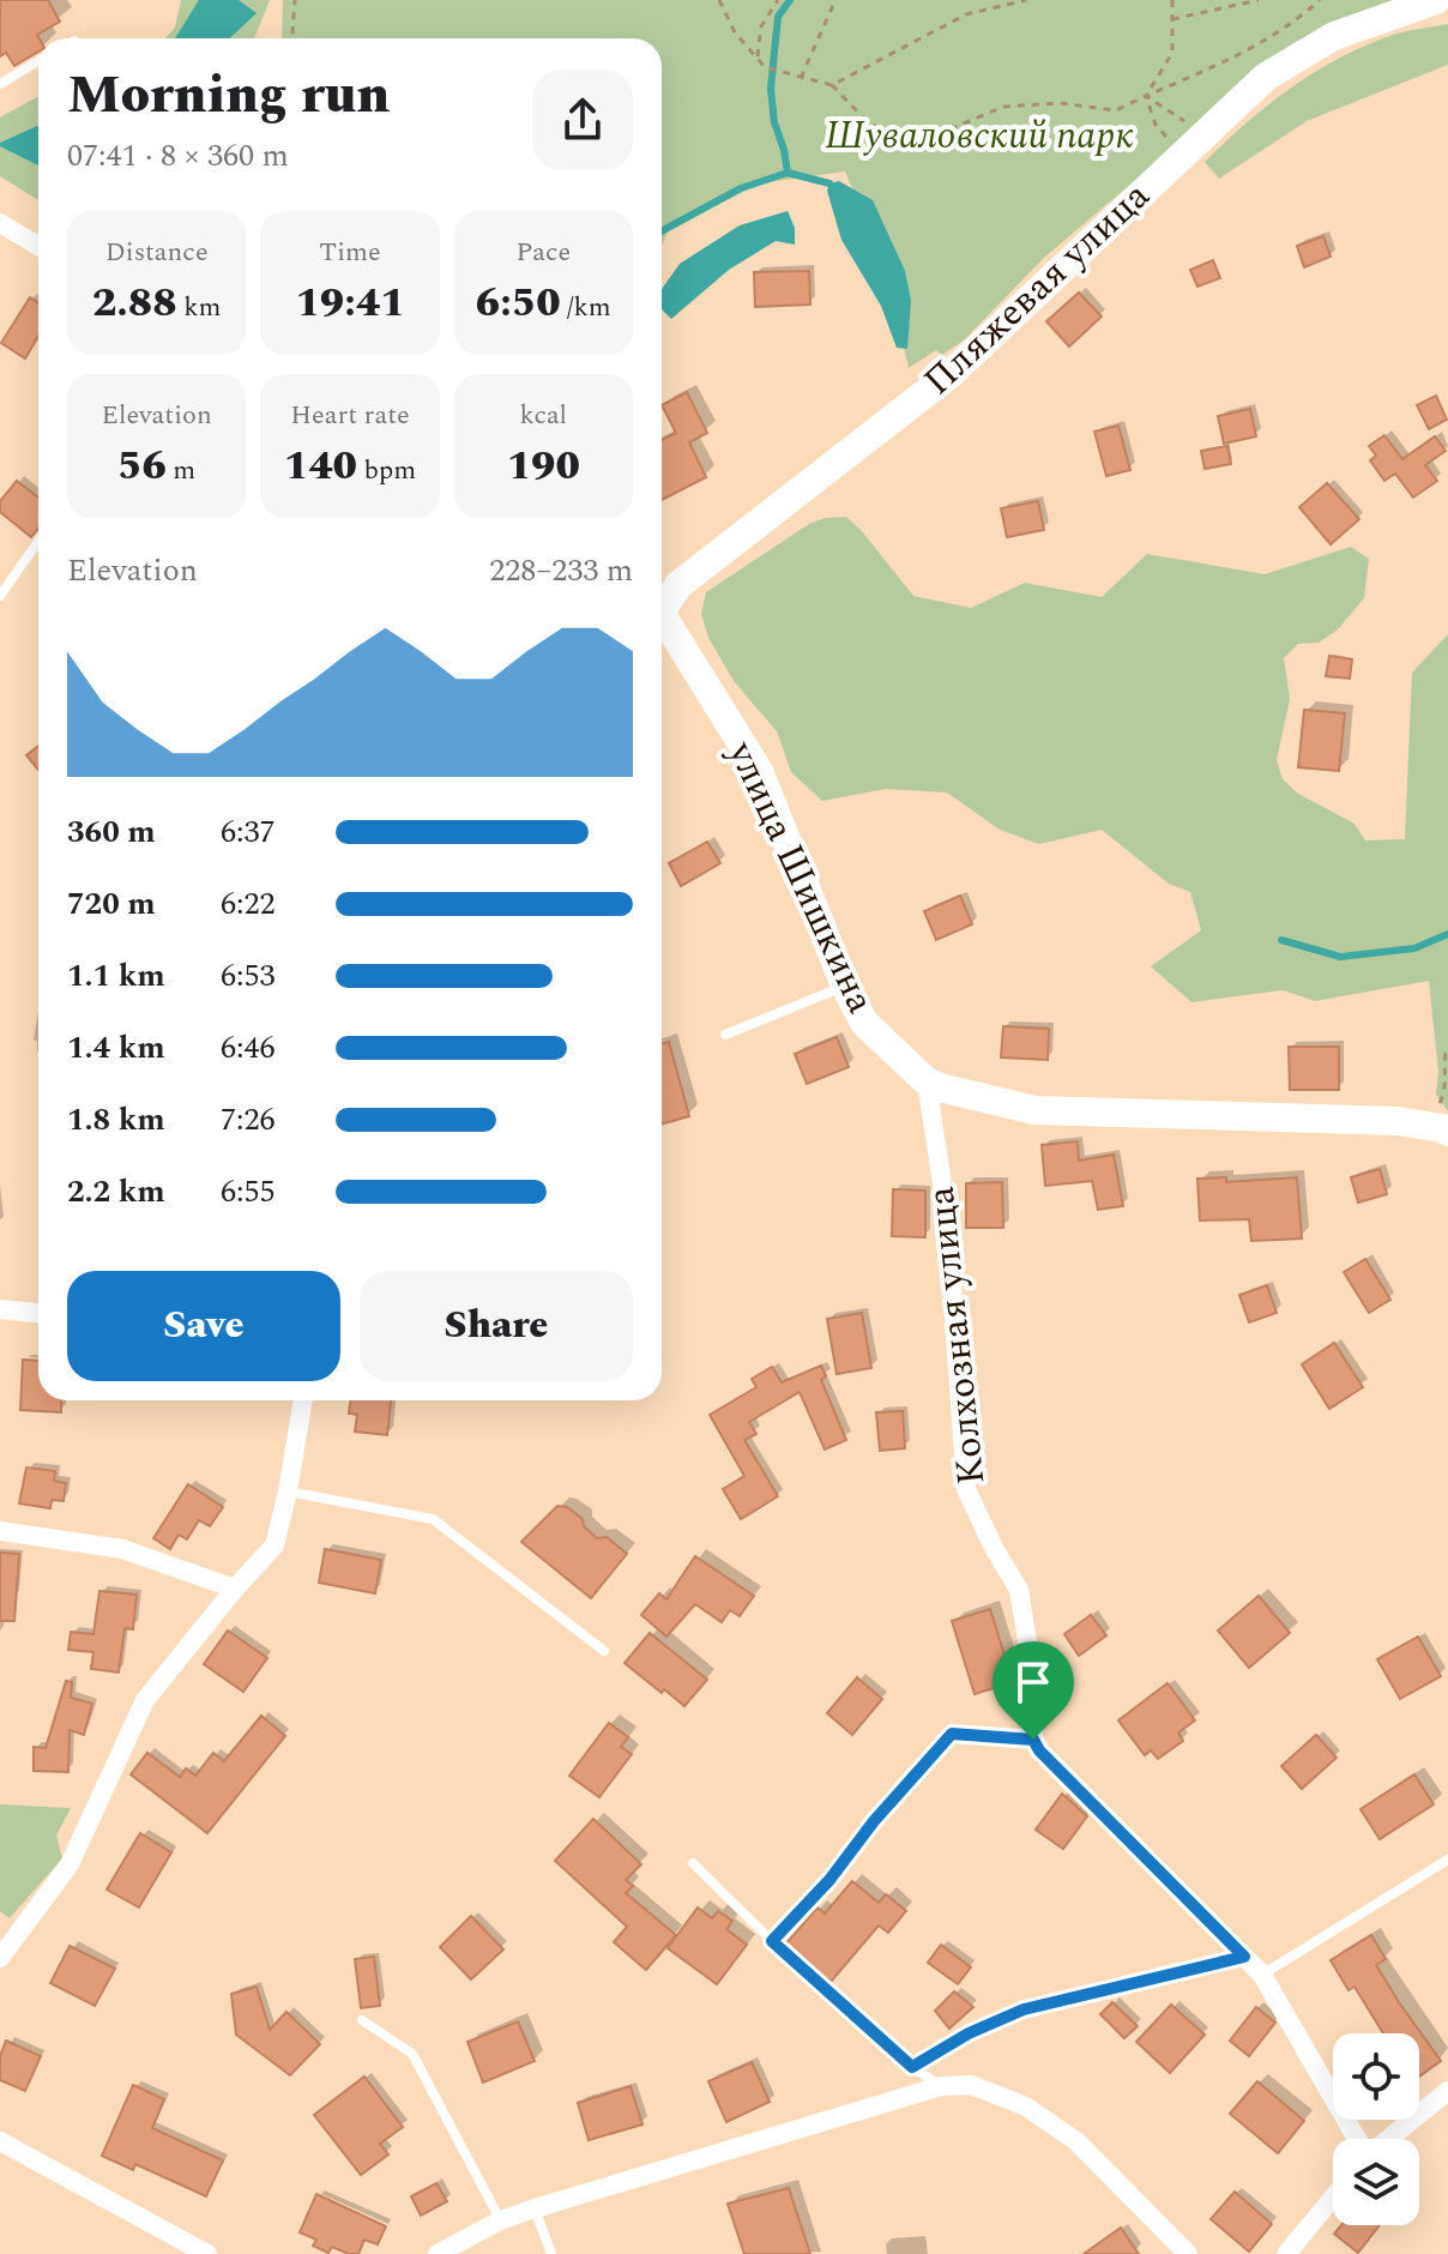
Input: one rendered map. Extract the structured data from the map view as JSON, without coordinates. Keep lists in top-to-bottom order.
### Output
{
  "streets": {
    "street": ["Пляжевая улица", "улица Шишкина", "Колхозная улица"]
  },
  "crossings": [
    ["улица Шишкина", "Колхозная улица"]
  ],
  "parks": ["Шуваловский парк"],
  "page": {
    "heading": ["Morning run", "07:41 · 8 × 360 m"],
    "stats": [
      ["Distance", "2.88 km"],
      ["Time", "19:41"],
      ["Pace", "6:50 /km"],
      ["Elevation", "56 m"],
      ["Heart rate", "140 bpm"],
      ["kcal", "190"]
    ],
    "chart": ["Elevation", "228–233 m"],
    "list": [
      {
        "name": "360 m",
        "note": "6:37"
      },
      {
        "name": "720 m",
        "note": "6:22"
      },
      {
        "name": "1.1 km",
        "note": "6:53"
      },
      {
        "name": "1.4 km",
        "note": "6:46"
      },
      {
        "name": "1.8 km",
        "note": "7:26"
      },
      {
        "name": "2.2 km",
        "note": "6:55"
      }
    ],
    "buttons": ["Save", "Share"]
  }
}
